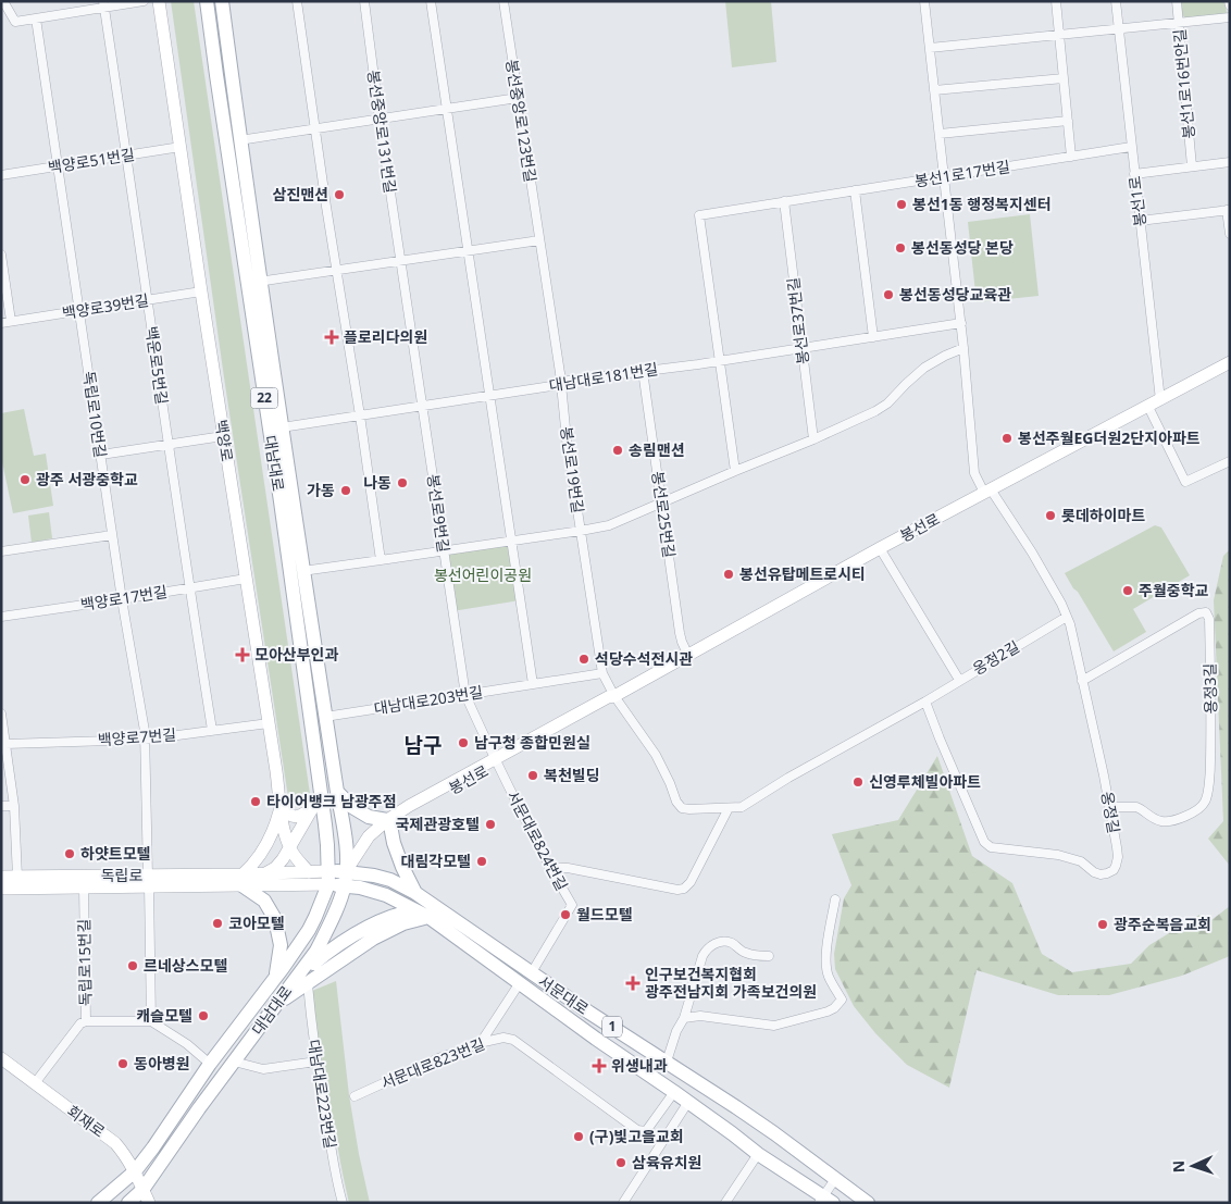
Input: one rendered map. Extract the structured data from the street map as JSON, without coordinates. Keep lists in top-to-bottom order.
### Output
{
  "streets": {
    "main road": [
      "22",
      "백양로",
      "대남대로",
      "봉선로",
      "독립로",
      "서문대로",
      "1",
      "회재로"
    ],
    "street": [
      "봉선1로16번안길",
      "봉선중앙로123번길",
      "봉선중앙로131번길",
      "백양로51번길",
      "봉선1로17번길",
      "봉선1로",
      "백양로39번길",
      "봉선로37번길",
      "백운로5번길",
      "대남대로181번길",
      "독립로10번길",
      "봉선로19번길",
      "봉선로9번길",
      "봉선로25번길",
      "백양로17번길",
      "옹정2길",
      "용정3길",
      "대남대로203번길",
      "백양로7번길",
      "옹정길",
      "서문대로824번길",
      "독립로15번길",
      "서문대로823번길",
      "대남대로223번길"
    ]
  },
  "crossings": [
    ["봉선중앙로123번길", "봉선로19번길"],
    ["봉선중앙로131번길", "봉선로9번길"],
    ["백양로51번길", "백운로5번길"],
    ["백양로51번길", "독립로10번길"],
    ["백양로51번길", "백양로"],
    ["봉선1로17번길", "봉선1로"],
    ["봉선1로17번길", "봉선로37번길"],
    ["봉선1로17번길", "대남대로181번길"],
    ["봉선1로17번길", "옹정길"],
    ["봉선1로", "봉선로"],
    ["백양로39번길", "백운로5번길"],
    ["백양로39번길", "독립로10번길"],
    ["백양로39번길", "백양로"],
    ["봉선로37번길", "대남대로181번길"],
    ["백운로5번길", "백양로17번길"],
    ["백운로5번길", "백양로7번길"],
    ["대남대로181번길", "대남대로"],
    ["대남대로181번길", "봉선로19번길"],
    ["대남대로181번길", "봉선로9번길"],
    ["대남대로181번길", "봉선로25번길"],
    ["대남대로181번길", "옹정길"],
    ["독립로10번길", "백양로17번길"],
    ["독립로10번길", "백양로7번길"],
    ["독립로10번길", "독립로"],
    ["백양로", "백양로17번길"],
    ["백양로", "백양로7번길"],
    ["백양로", "독립로"],
    ["대남대로", "봉선로"],
    ["대남대로", "대남대로203번길"],
    ["대남대로", "독립로"],
    ["대남대로", "서문대로"],
    ["대남대로", "대남대로223번길"],
    ["대남대로", "회재로"],
    ["봉선로19번길", "봉선로"],
    ["봉선로19번길", "옹정2길"],
    ["봉선로19번길", "대남대로203번길"],
    ["봉선로9번길", "봉선로"],
    ["봉선로9번길", "대남대로203번길"],
    ["봉선로9번길", "서문대로824번길"],
    ["봉선로25번길", "봉선로"],
    ["봉선로", "옹정길"],
    ["봉선로", "서문대로824번길"],
    ["봉선로", "서문대로"],
    ["옹정2길", "옹정길"],
    ["용정3길", "옹정길"],
    ["서문대로824번길", "서문대로"],
    ["독립로", "독립로15번길"],
    ["독립로", "서문대로"],
    ["독립로15번길", "회재로"],
    ["서문대로", "서문대로823번길"]
  ],
  "districts": ["남구"],
  "parks": ["봉선어린이공원"],
  "places": {
    "other": [
      "삼진맨션",
      "봉선1동 행정복지센터",
      "봉선동성당 본당",
      "봉선동성당교육관",
      "봉선주월EG더원2단지아파트",
      "송림맨션",
      "광주 서광중학교",
      "나동",
      "가동",
      "롯데하이마트",
      "봉선유탑메트로시티",
      "주월중학교",
      "석당수석전시관",
      "남구청 종합민원실",
      "복천빌딩",
      "신영루체빌아파트",
      "타이어뱅크 남광주점",
      "국제관광호텔",
      "하얏트모텔",
      "대림각모텔",
      "월드모텔",
      "코아모텔",
      "광주순복음교회",
      "르네상스모텔",
      "캐슬모텔",
      "동아병원",
      "(구)빛고을교회",
      "삼육유치원"
    ],
    "health": [
      "플로리다의원",
      "모아산부인과",
      "인구보건복지협회 광주전남지회 가족보건의원",
      "위생내과"
    ]
  },
  "north": "left"
}
